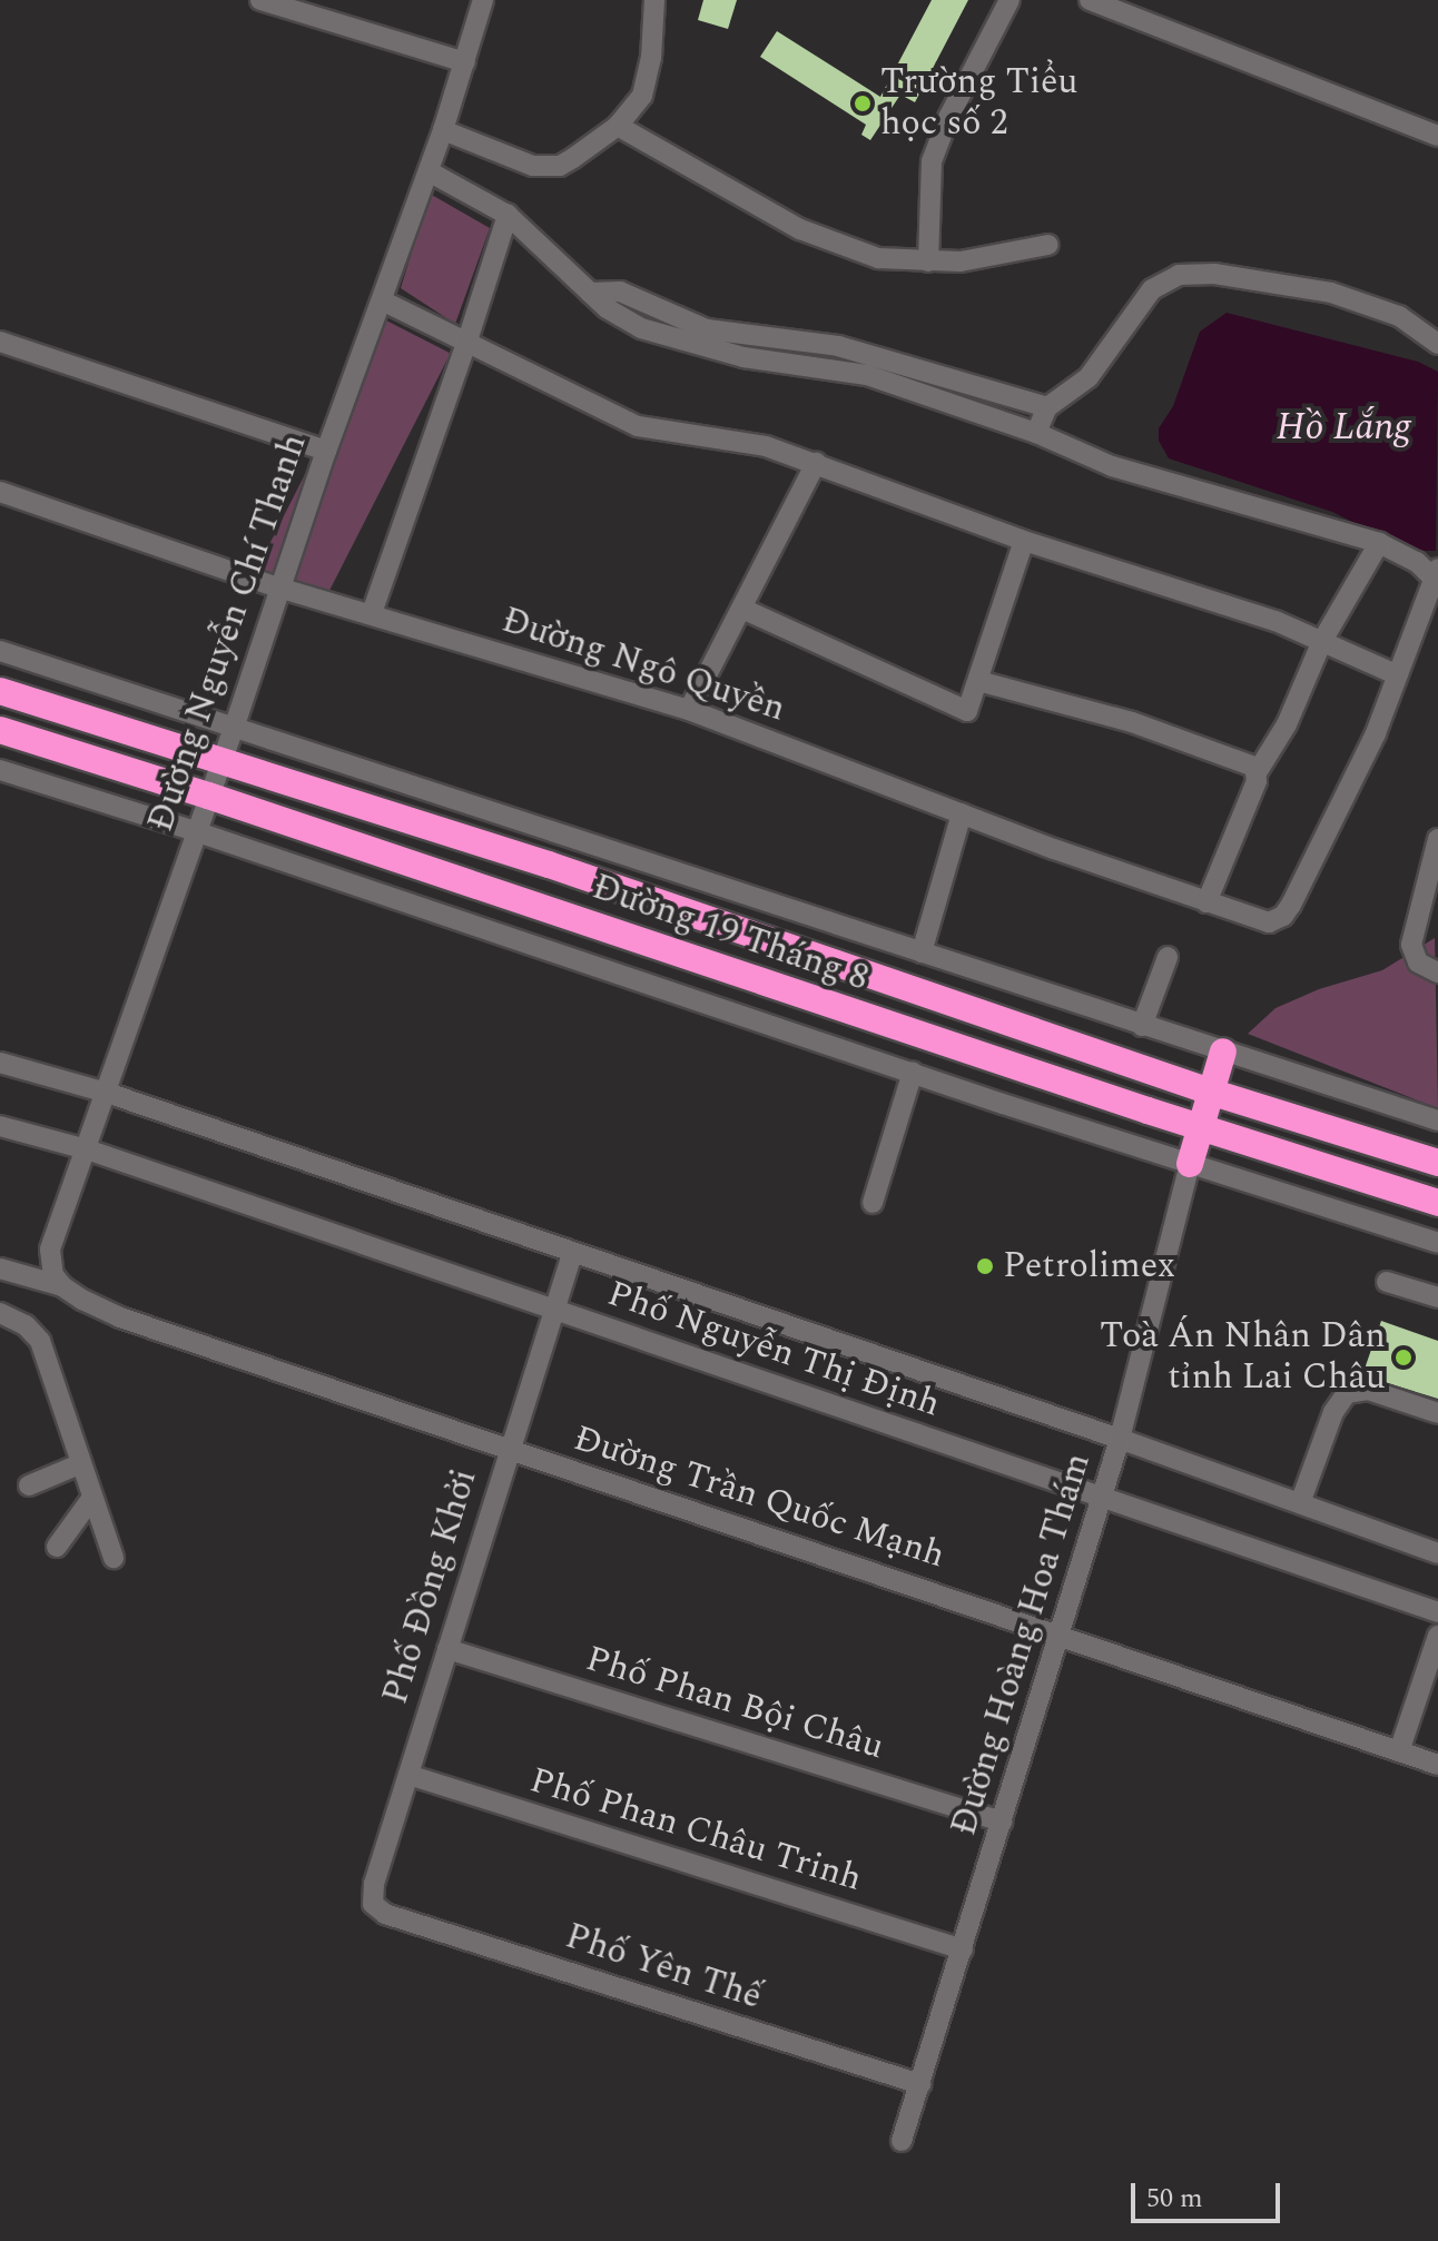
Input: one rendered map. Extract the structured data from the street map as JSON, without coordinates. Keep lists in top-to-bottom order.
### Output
{
  "streets": {
    "highway": ["Đường 19 Tháng 8"],
    "street": [
      "Đường Nguyễn Chí Thanh",
      "Đường Ngô Quyền",
      "Phố Nguyễn Thị Định",
      "Đường Trần Quốc Mạnh",
      "Phố Đồng Khởi",
      "Đường Hoàng Hoa Thám",
      "Phố Phan Bội Châu",
      "Phố Phan Châu Trinh",
      "Phố Yên Thế"
    ]
  },
  "crossings": [
    ["Đường Nguyễn Chí Thanh", "Đường Ngô Quyền"],
    ["Đường Nguyễn Chí Thanh", "Đường 19 Tháng 8"],
    ["Đường Nguyễn Chí Thanh", "Phố Nguyễn Thị Định"],
    ["Đường Nguyễn Chí Thanh", "Đường Trần Quốc Mạnh"],
    ["Đường 19 Tháng 8", "Đường Hoàng Hoa Thám"],
    ["Phố Nguyễn Thị Định", "Phố Đồng Khởi"],
    ["Phố Nguyễn Thị Định", "Đường Hoàng Hoa Thám"],
    ["Đường Trần Quốc Mạnh", "Phố Đồng Khởi"],
    ["Đường Trần Quốc Mạnh", "Đường Hoàng Hoa Thám"],
    ["Phố Đồng Khởi", "Phố Phan Bội Châu"],
    ["Phố Đồng Khởi", "Phố Phan Châu Trinh"],
    ["Phố Đồng Khởi", "Phố Yên Thế"],
    ["Đường Hoàng Hoa Thám", "Phố Phan Bội Châu"],
    ["Đường Hoàng Hoa Thám", "Phố Phan Châu Trinh"],
    ["Đường Hoàng Hoa Thám", "Phố Yên Thế"]
  ],
  "water": ["Hồ Lắng"],
  "places": ["Trường Tiểu học số 2", "Petrolimex", "Toà Án Nhân Dân tỉnh Lai Châu"],
  "scale_bar": "50 m"
}
